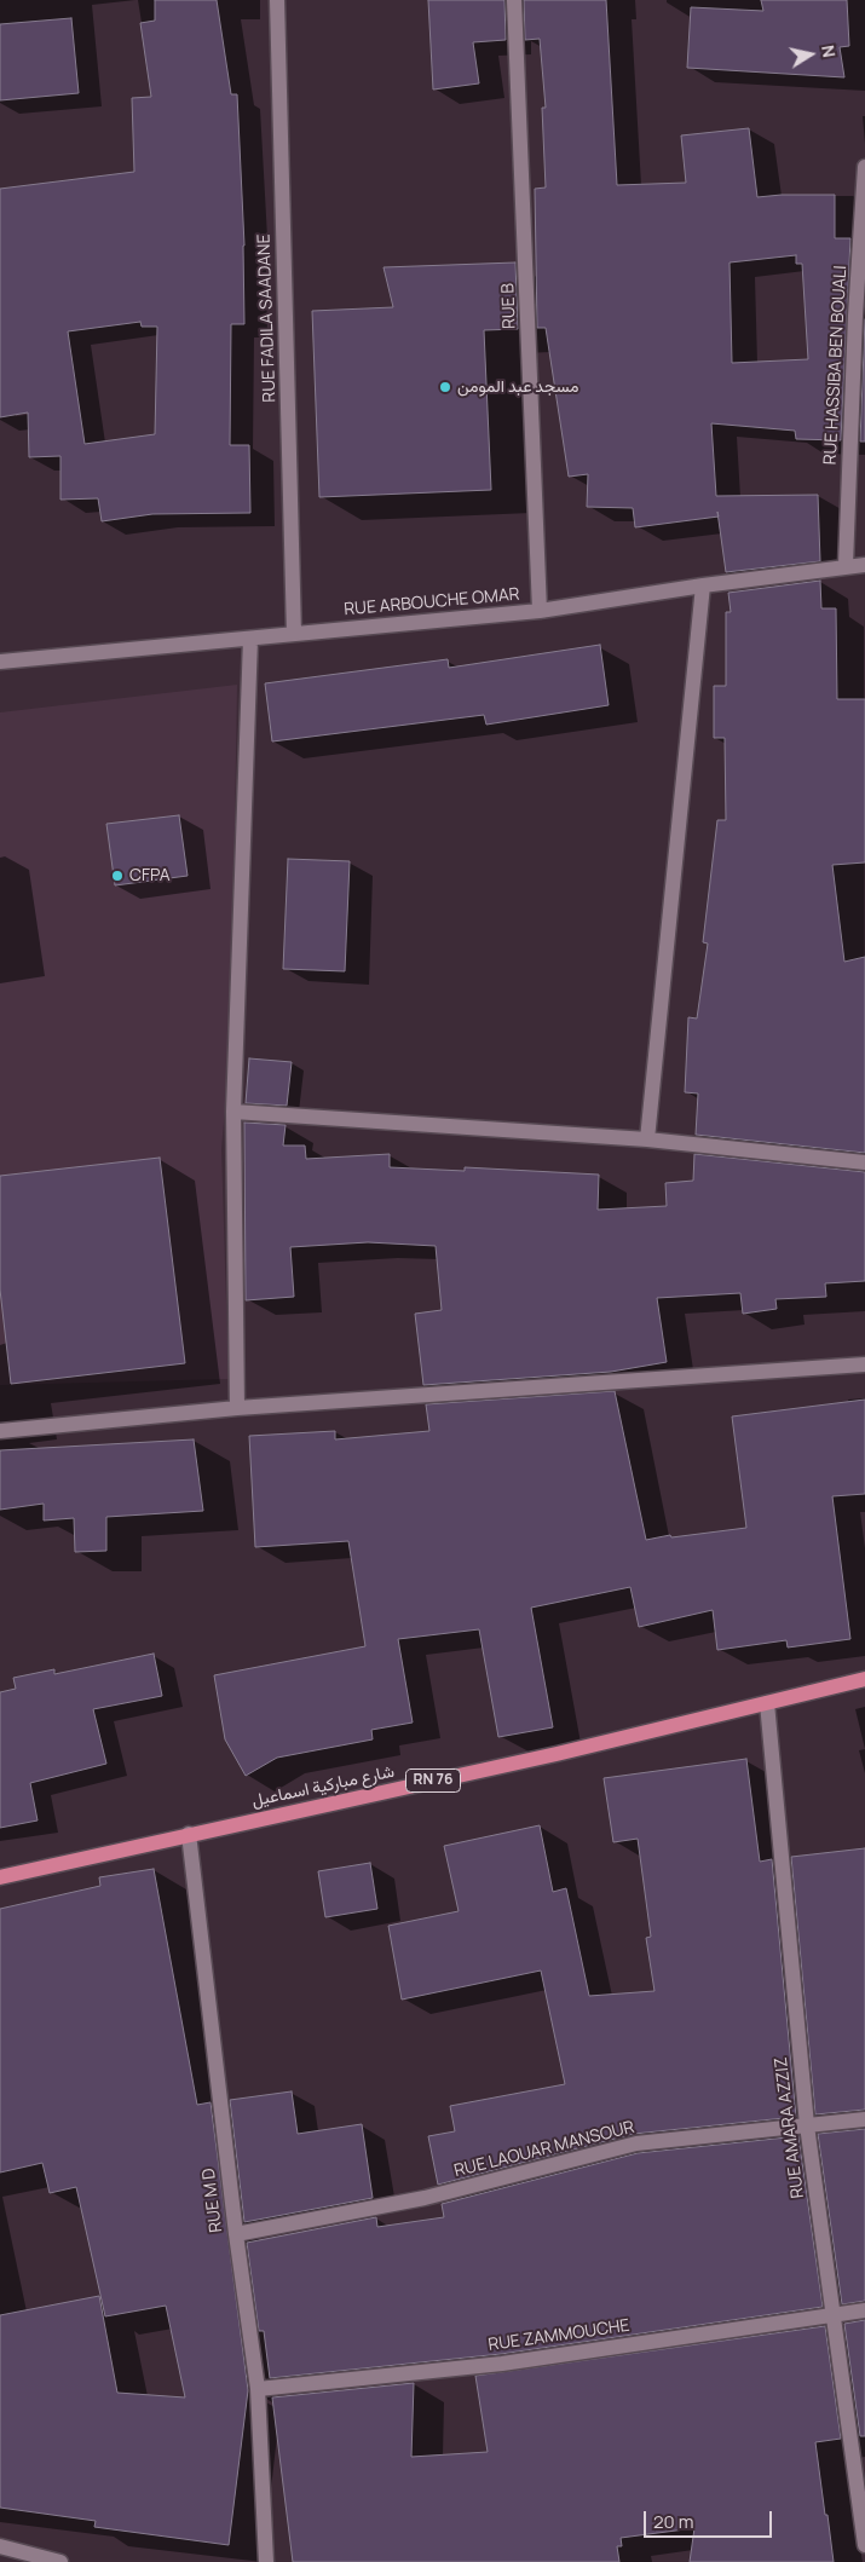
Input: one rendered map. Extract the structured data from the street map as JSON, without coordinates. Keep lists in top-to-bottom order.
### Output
{
  "streets": {
    "main road": ["RN 76", "شارع مباركية اسماعيل"],
    "street": [
      "RUE B",
      "RUE FADILA SAADANE",
      "RUE HASSIBA BEN BOUALI",
      "RUE ARBOUCHE OMAR",
      "RUE AMARA AZZIZ",
      "RUE LAOUAR MANSOUR",
      "RUE M D",
      "RUE ZAMMOUCHE"
    ]
  },
  "crossings": [
    ["RUE B", "RUE ARBOUCHE OMAR"],
    ["RUE FADILA SAADANE", "RUE ARBOUCHE OMAR"],
    ["RUE HASSIBA BEN BOUALI", "RUE ARBOUCHE OMAR"],
    ["شارع مباركية اسماعيل", "RUE AMARA AZZIZ"],
    ["شارع مباركية اسماعيل", "RUE M D"],
    ["RUE AMARA AZZIZ", "RUE LAOUAR MANSOUR"],
    ["RUE AMARA AZZIZ", "RUE ZAMMOUCHE"],
    ["RUE LAOUAR MANSOUR", "RUE M D"],
    ["RUE M D", "RUE ZAMMOUCHE"]
  ],
  "places": ["مسجد عبد المومن", "CFPA"],
  "scale_bar": "20 m",
  "north": "right"
}
